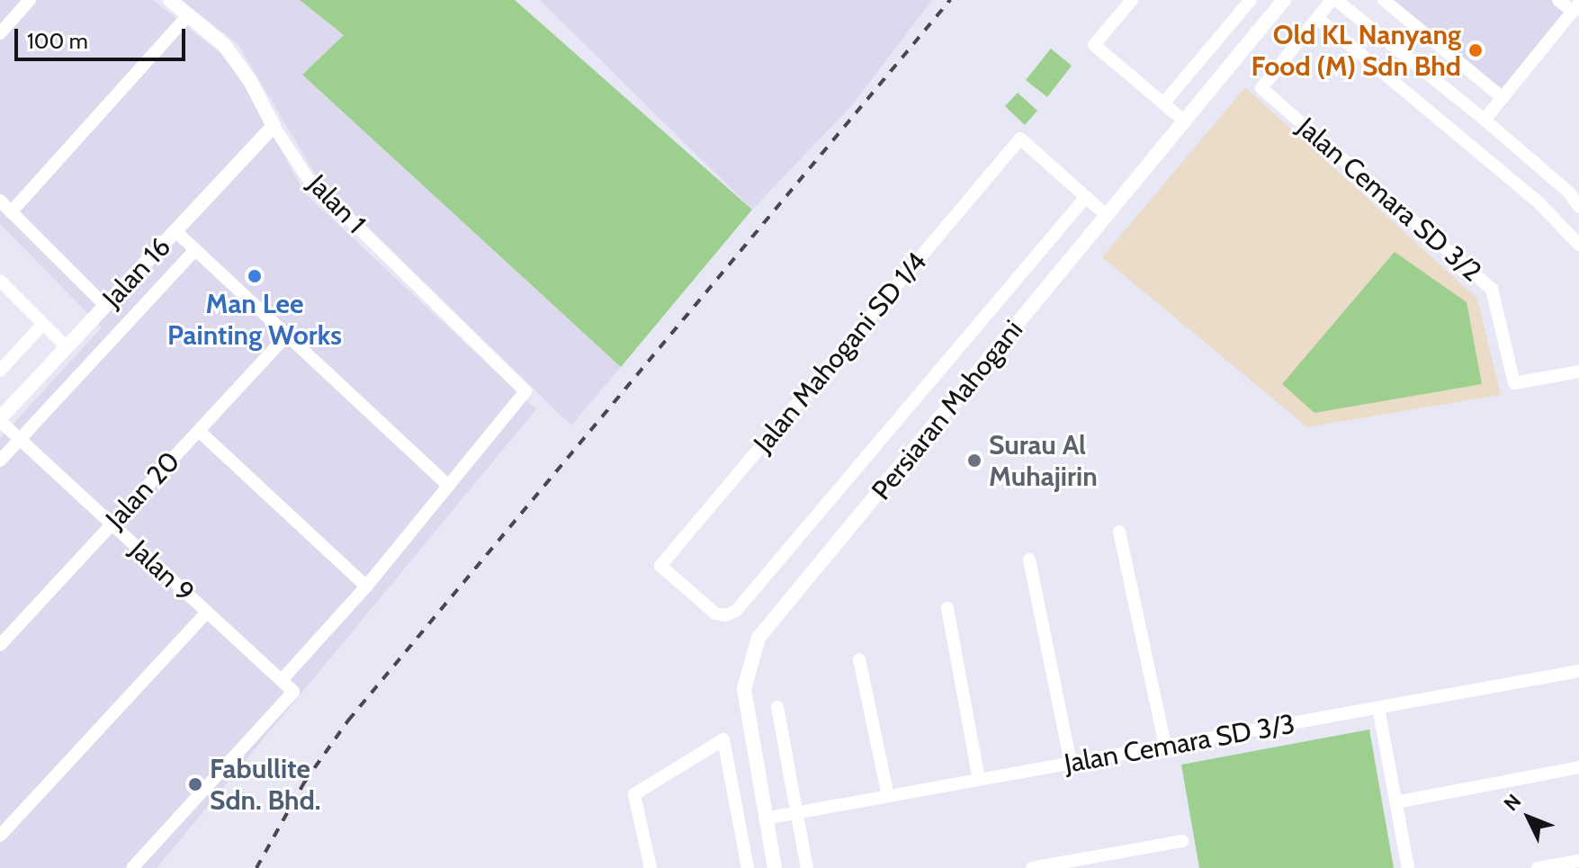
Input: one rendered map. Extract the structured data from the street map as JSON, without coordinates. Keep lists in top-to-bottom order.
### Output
{
  "streets": {
    "street": [
      "Jalan Cemara SD 3/2",
      "Jalan 1",
      "Jalan 16",
      "Jalan Mahogani SD 1/4",
      "Persiaran Mahogani",
      "Jalan 20",
      "Jalan 9",
      "Jalan Cemara SD 3/3"
    ]
  },
  "crossings": [
    ["Jalan 1", "Jalan 16"],
    ["Jalan 16", "Jalan 9"],
    ["Persiaran Mahogani", "Jalan Cemara SD 3/3"],
    ["Jalan 20", "Jalan 9"]
  ],
  "places": [
    "Old KL Nanyang Food (M) Sdn Bhd",
    "Man Lee Painting Works",
    "Surau Al Muhajirin",
    "Fabullite Sdn. Bhd."
  ],
  "scale_bar": "100 m",
  "north": "top left"
}
